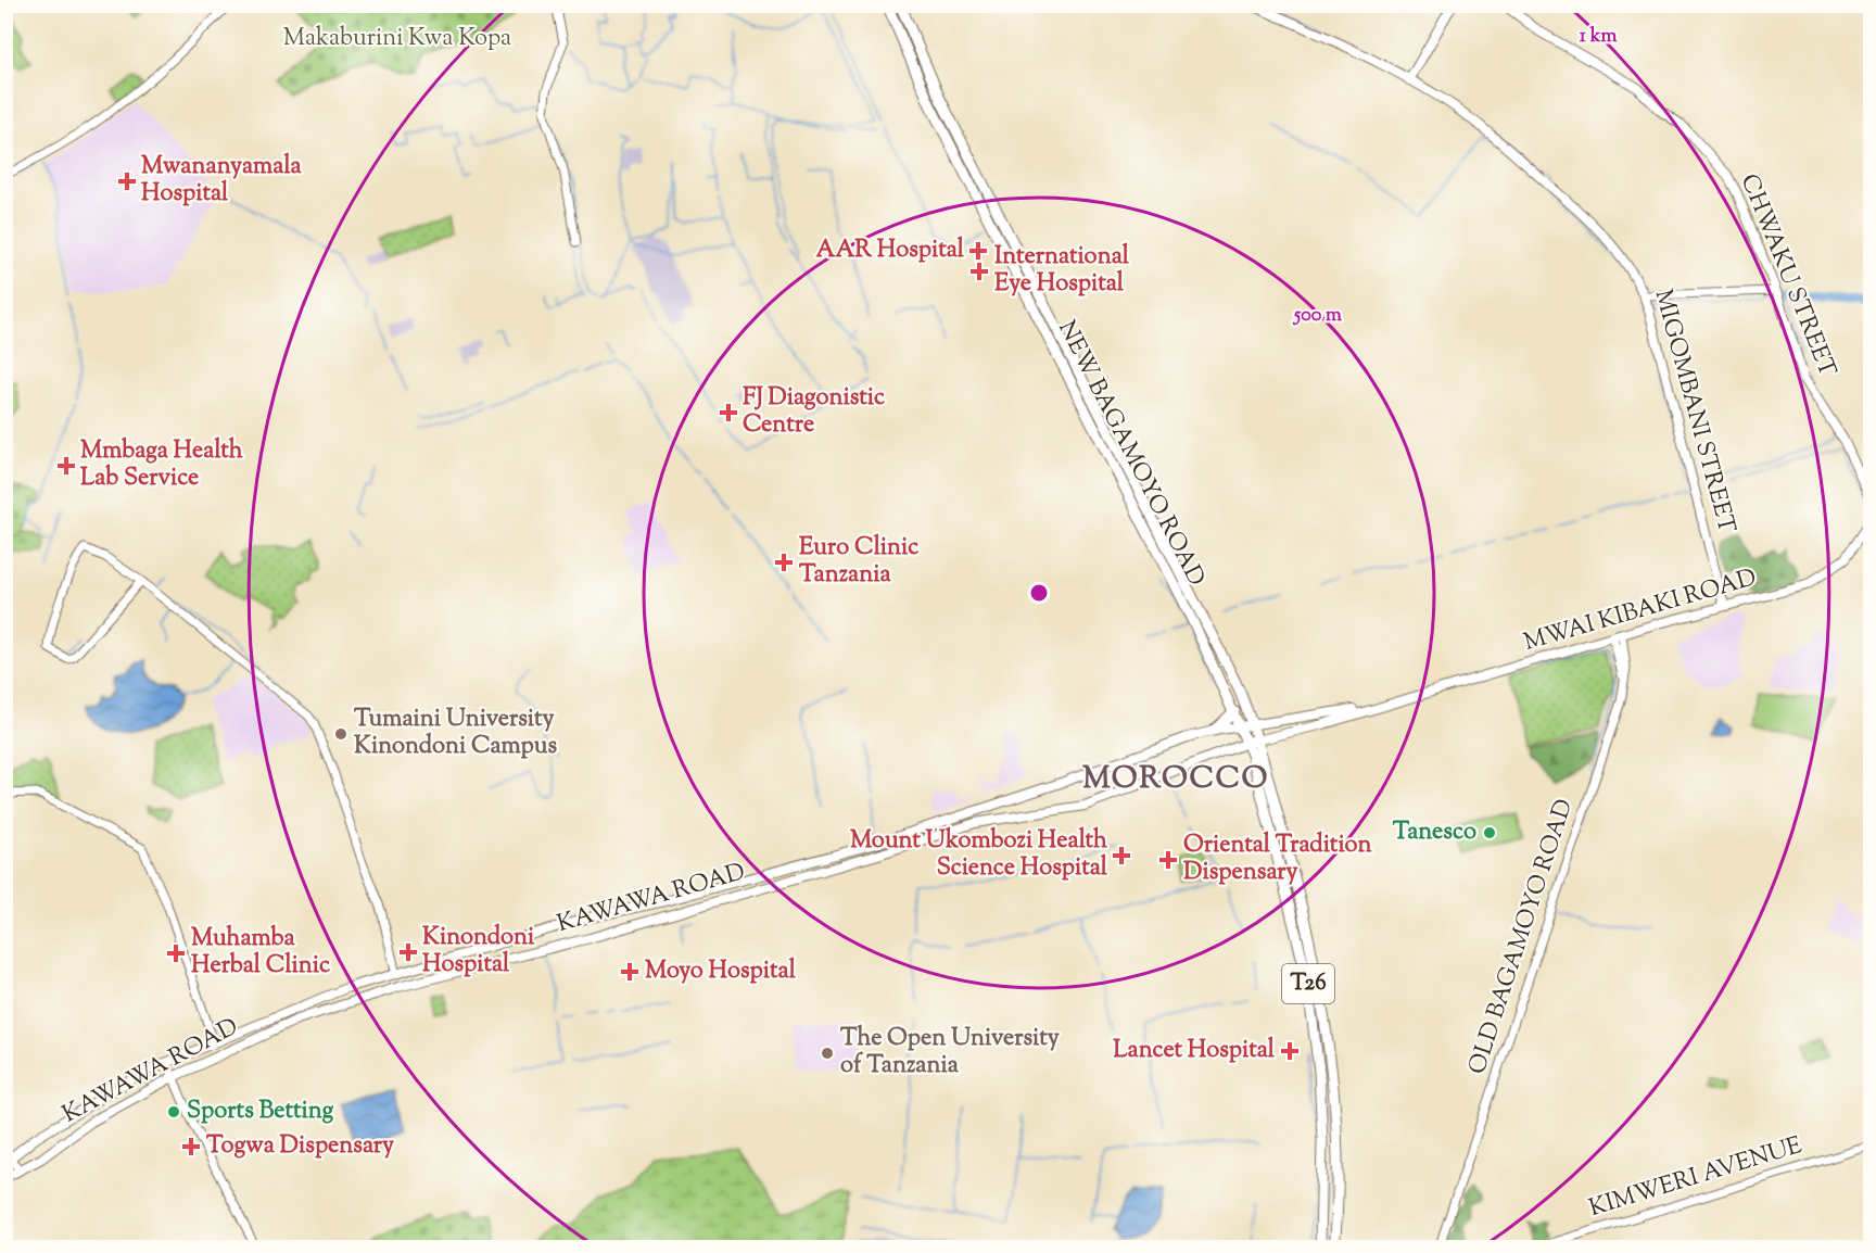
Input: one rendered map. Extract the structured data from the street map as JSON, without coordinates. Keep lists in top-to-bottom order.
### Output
{
  "streets": {
    "highway": ["NEW BAGAMOYO ROAD", "T26"],
    "main road": [
      "CHWAKU STREET",
      "MIGOMBANI STREET",
      "MWAI KIBAKI ROAD",
      "KAWAWA ROAD"
    ],
    "street": ["OLD BAGAMOYO ROAD", "KIMWERI AVENUE"]
  },
  "crossings": [
    ["MIGOMBANI STREET", "MWAI KIBAKI ROAD"],
    ["NEW BAGAMOYO ROAD", "MWAI KIBAKI ROAD"],
    ["NEW BAGAMOYO ROAD", "KAWAWA ROAD"],
    ["NEW BAGAMOYO ROAD", "T26"],
    ["MWAI KIBAKI ROAD", "KAWAWA ROAD"],
    ["MWAI KIBAKI ROAD", "OLD BAGAMOYO ROAD"],
    ["MWAI KIBAKI ROAD", "T26"],
    ["KAWAWA ROAD", "T26"]
  ],
  "districts": ["MOROCCO"],
  "parks": ["Makaburini Kwa Kopa"],
  "places": {
    "health": [
      "Mwananyamala Hospital",
      "AAR Hospital",
      "International Eye Hospital",
      "FJ Diagonistic Centre",
      "Mmbaga Health Lab Service",
      "Euro Clinic Tanzania",
      "Mount Ukombozi Health Science Hospital",
      "Oriental Tradition Dispensary",
      "Kinondoni Hospital",
      "Muhamba Herbal Clinic",
      "Moyo Hospital",
      "Lancet Hospital",
      "Togwa Dispensary"
    ],
    "other": [
      "Tumaini University Kinondoni Campus",
      "Tanesco",
      "The Open University of Tanzania",
      "Sports Betting"
    ]
  },
  "rings": ["1 km", "500 m"]
}
